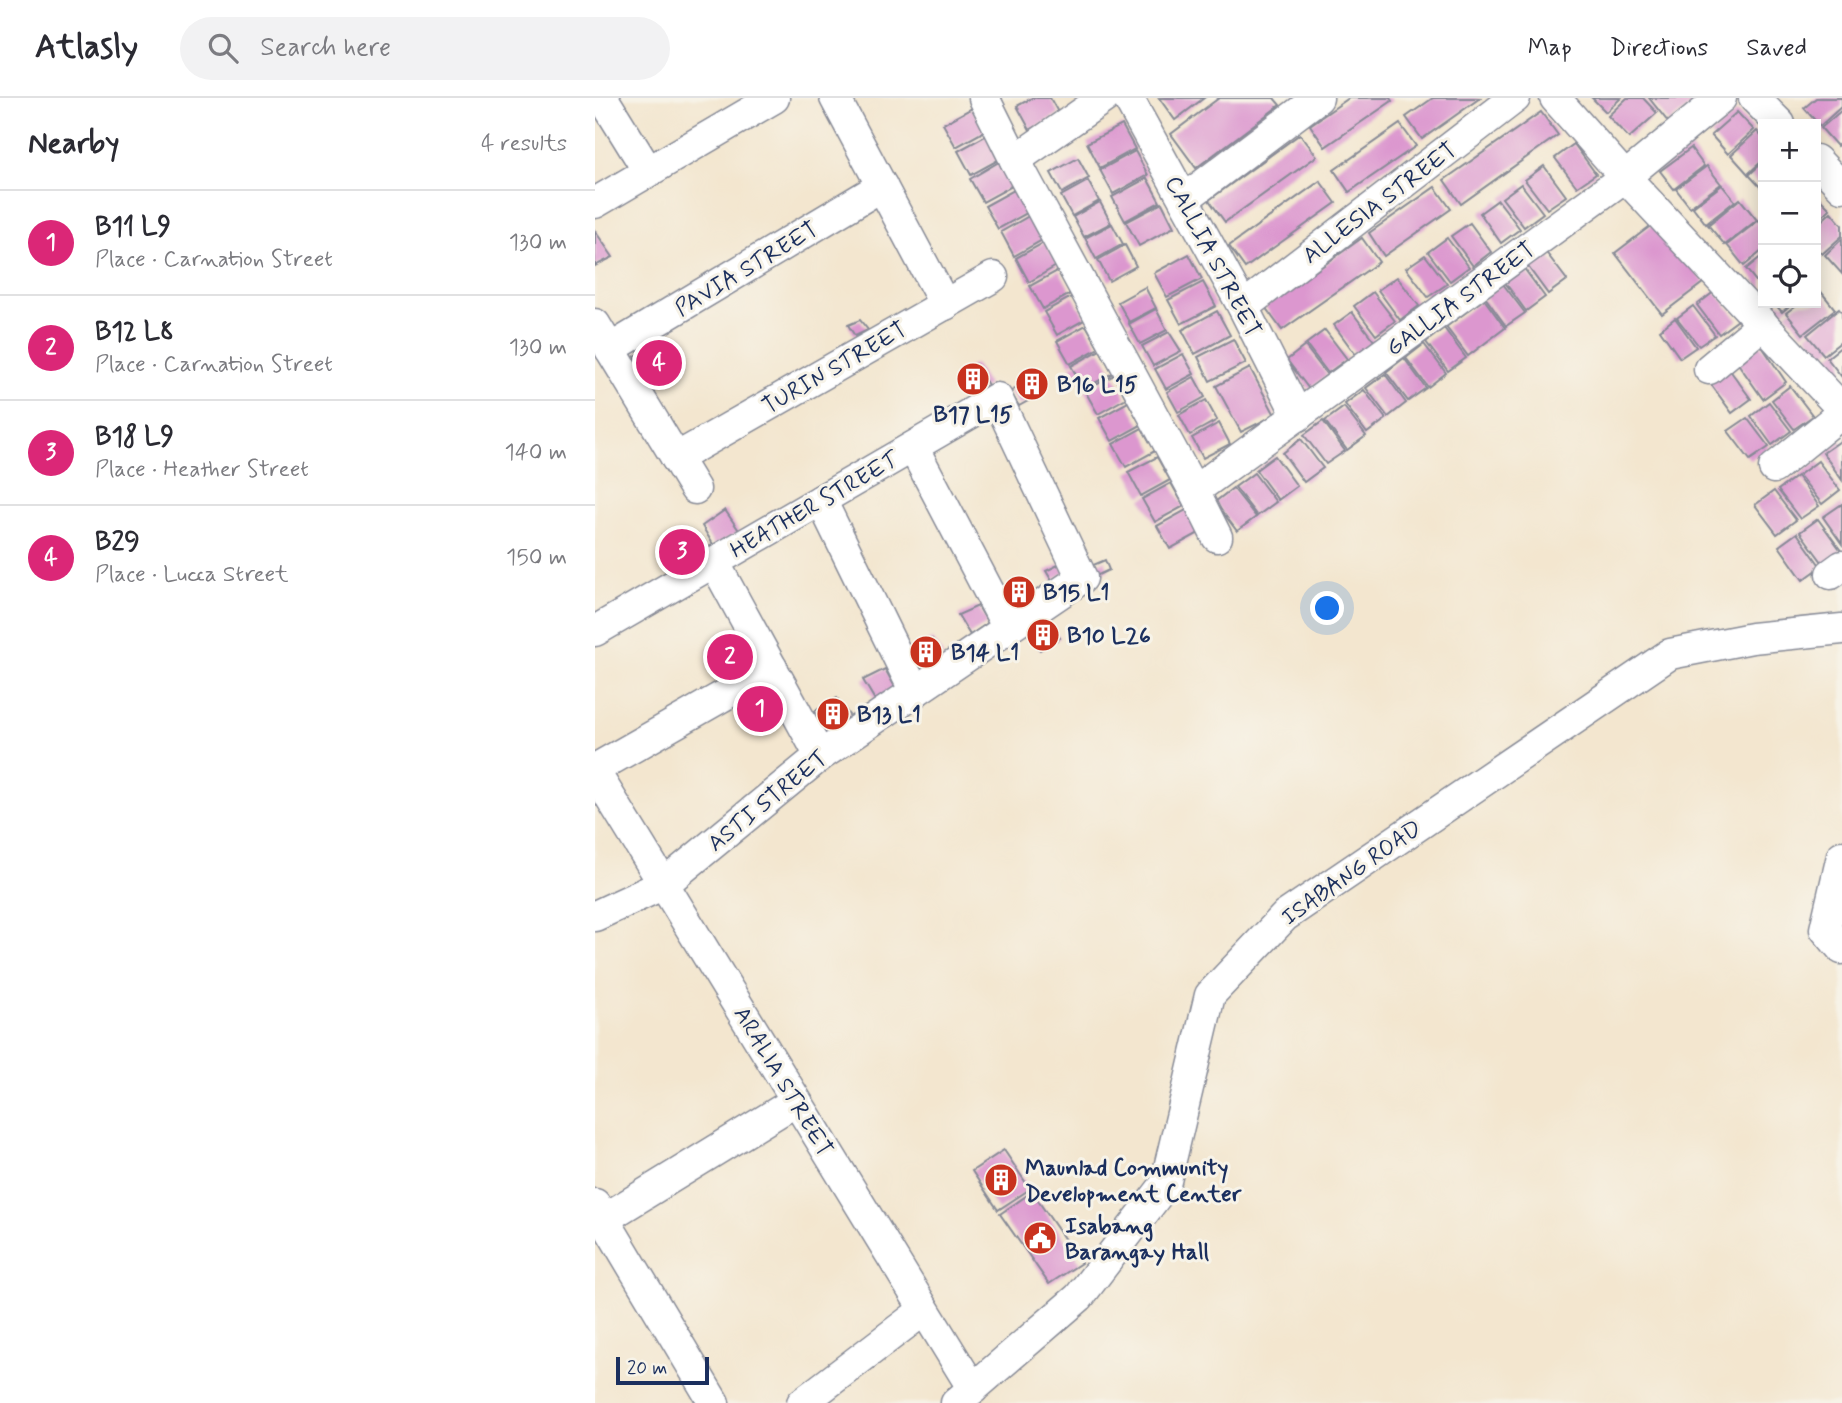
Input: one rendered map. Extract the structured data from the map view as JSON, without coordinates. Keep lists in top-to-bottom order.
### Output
{
  "streets": {
    "street": [
      "ALLESIA STREET",
      "CALLIA STREET",
      "PAVIA STREET",
      "GALLIA STREET",
      "TURIN STREET",
      "HEATHER STREET",
      "ASTI STREET",
      "ISABANG ROAD",
      "ARALIA STREET"
    ]
  },
  "crossings": [
    ["ALLESIA STREET", "CALLIA STREET"],
    ["CALLIA STREET", "GALLIA STREET"],
    ["HEATHER STREET", "ASTI STREET"],
    ["ASTI STREET", "ARALIA STREET"],
    ["ISABANG ROAD", "ARALIA STREET"]
  ],
  "places": {
    "building": [
      "B17 L15",
      "B16 L15",
      "B15 L1",
      "B10 L26",
      "B14 L1",
      "B13 L1",
      "Maunlad Community Development Center"
    ],
    "public building": ["Isabang Barangay Hall"]
  },
  "scale_bar": "20 m",
  "page": {
    "header": "Atlasly",
    "search": "Search here",
    "nav": ["Map", "Directions", "Saved"],
    "heading": ["Nearby", "4 results"],
    "map_buttons": ["+", "−"],
    "list": [
      {
        "mark": "1",
        "name": "B11 L9",
        "note": "Place · Carnation Street",
        "value": "130 m"
      },
      {
        "mark": "2",
        "name": "B12 L8",
        "note": "Place · Carnation Street",
        "value": "130 m"
      },
      {
        "mark": "3",
        "name": "B18 L9",
        "note": "Place · Heather Street",
        "value": "140 m"
      },
      {
        "mark": "4",
        "name": "B29",
        "note": "Place · Lucca Street",
        "value": "150 m"
      }
    ],
    "pins": [
      "4",
      "3",
      "2",
      "1"
    ],
    "scale": "20 m"
  }
}
